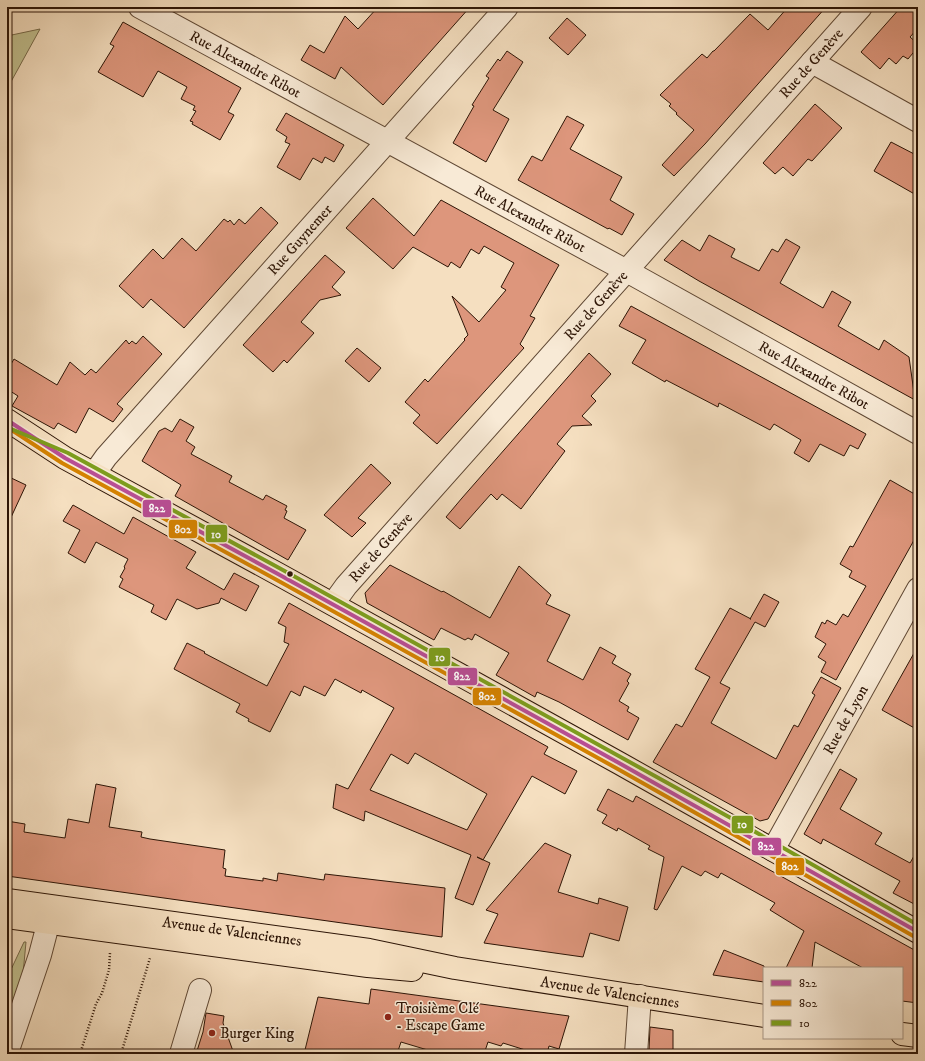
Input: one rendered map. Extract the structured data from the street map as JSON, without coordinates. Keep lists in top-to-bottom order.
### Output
{
  "streets": {
    "main road": ["Avenue de Valenciennes"],
    "street": [
      "Rue de Genève",
      "Rue Alexandre Ribot",
      "Rue Guynemer",
      "Rue de Lyon"
    ]
  },
  "crossings": [
    ["Rue de Genève", "Rue Alexandre Ribot"],
    ["Rue Alexandre Ribot", "Rue Guynemer"]
  ],
  "places": ["Troisième Clé - Escape Game", "Burger King"],
  "lines": ["transit line 822", "transit line 802", "transit line 10"],
  "legend": ["822", "802", "10"]
}
